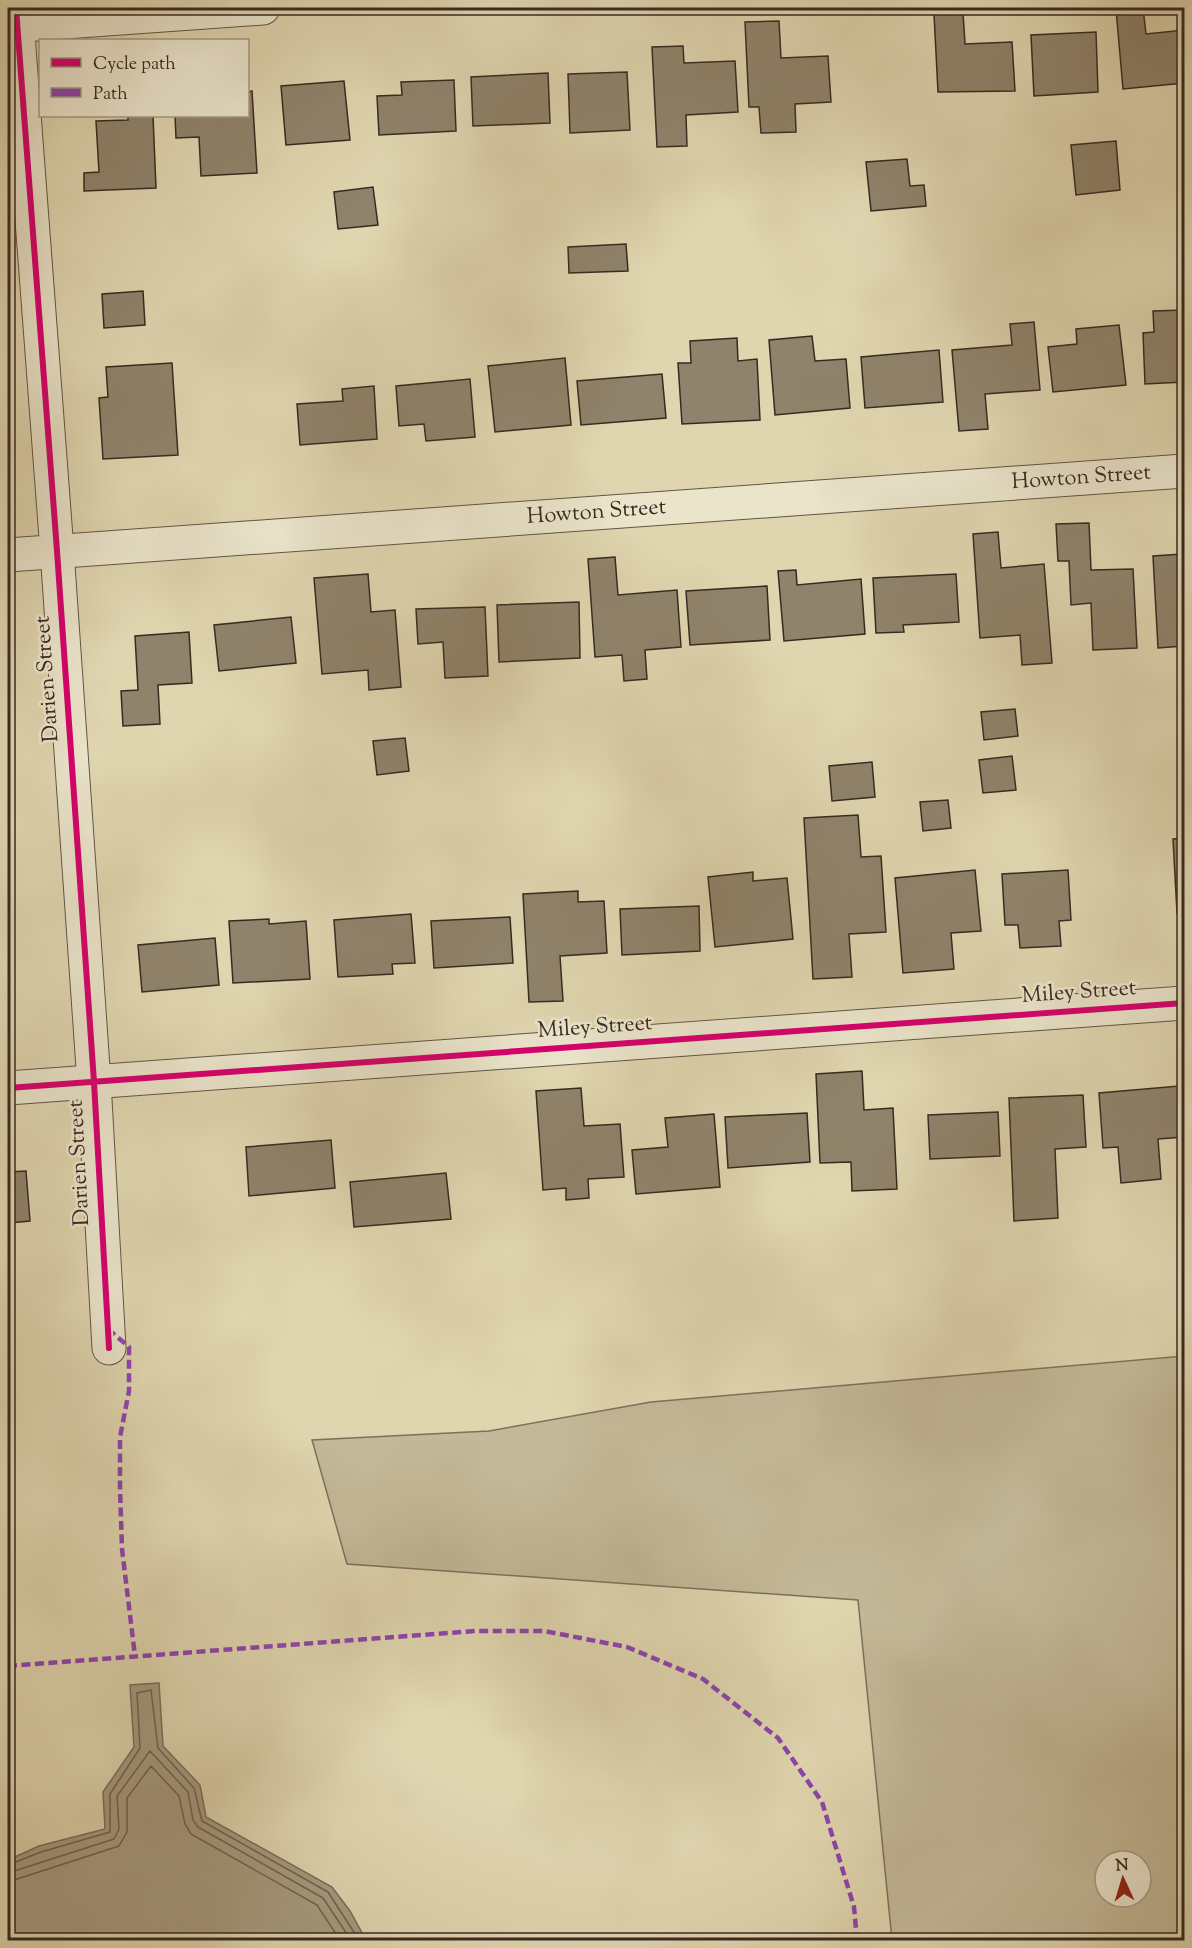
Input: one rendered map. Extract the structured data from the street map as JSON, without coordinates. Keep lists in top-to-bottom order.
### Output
{
  "streets": {
    "street": ["Howton Street", "Darien Street", "Miley Street"]
  },
  "crossings": [
    ["Howton Street", "Darien Street"],
    ["Darien Street", "Miley Street"]
  ],
  "legend": ["Cycle path", "Path"],
  "north": "top"
}
